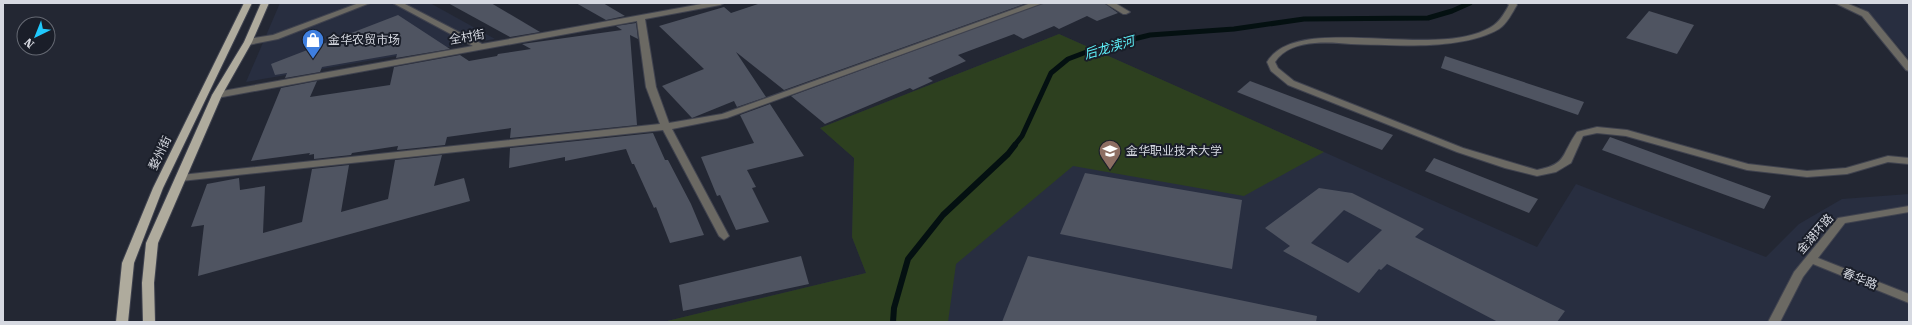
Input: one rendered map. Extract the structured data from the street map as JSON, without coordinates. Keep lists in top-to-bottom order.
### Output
{
  "streets": {
    "main road": ["婺州街"],
    "street": ["全村街", "金湖环路", "春华路"]
  },
  "crossings": [
    ["金湖环路", "春华路"]
  ],
  "water": ["后龙渎河"],
  "places": {
    "shop": ["金华农贸市场"],
    "school or university": ["金华职业技术大学"]
  },
  "north": "bottom left"
}
